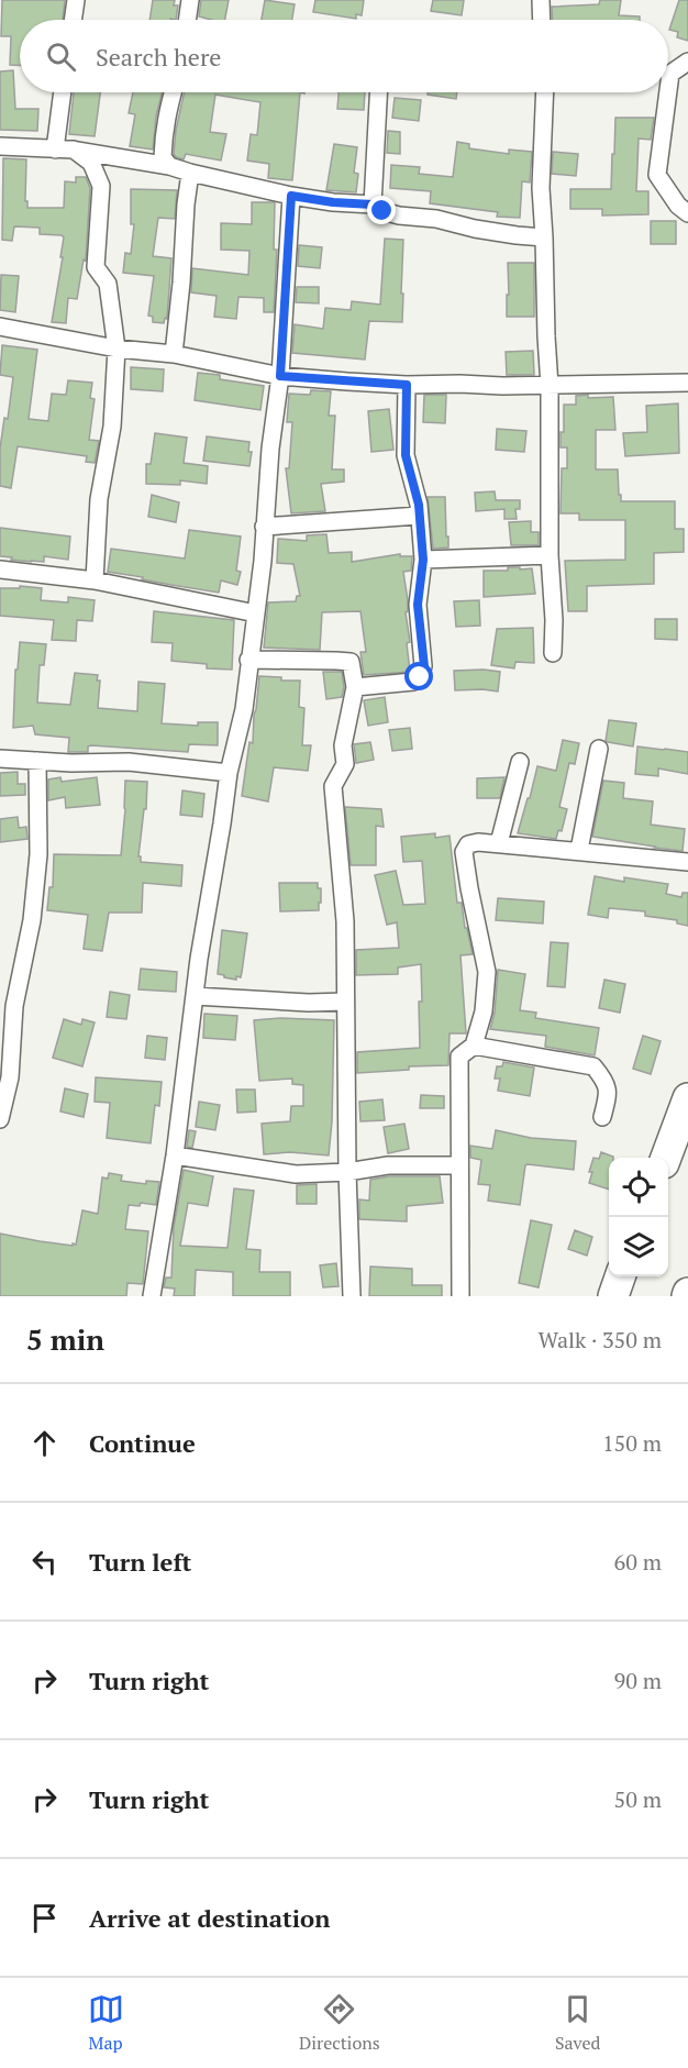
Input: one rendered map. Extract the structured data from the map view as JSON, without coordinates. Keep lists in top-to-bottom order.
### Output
{
  "page": {
    "search": "Search here",
    "heading": ["5 min", "Walk · 350 m"],
    "list": [
      ["Continue", "150 m"],
      ["Turn left", "60 m"],
      ["Turn right", "90 m"],
      ["Turn right", "50 m"],
      "Arrive at destination"
    ],
    "nav": ["Map", "Directions", "Saved"]
  }
}
